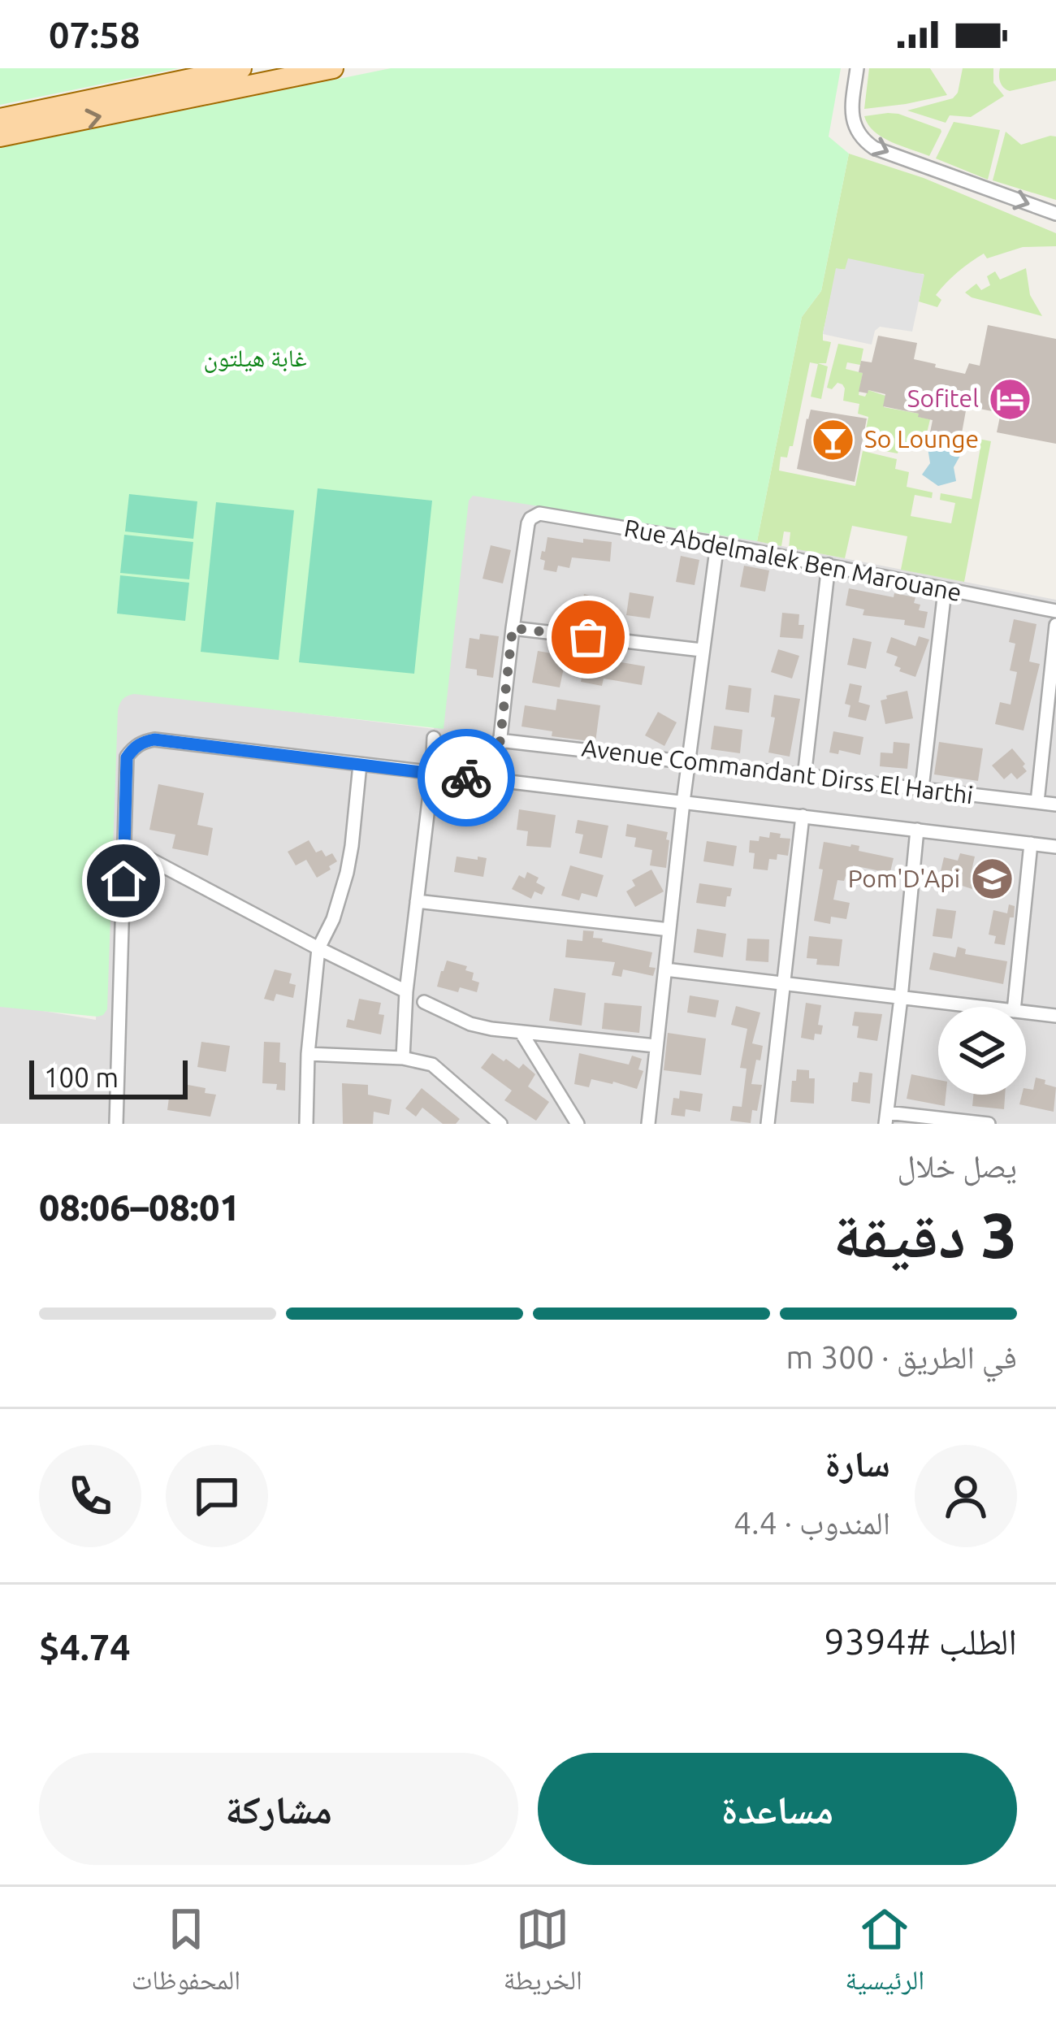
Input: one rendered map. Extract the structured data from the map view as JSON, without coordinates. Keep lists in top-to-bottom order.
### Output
{
  "streets": {
    "street": ["Rue Abdelmalek Ben Marouane", "Avenue Commandant Dirss El Harthi"]
  },
  "parks": ["غابة هيلتون"],
  "places": {
    "hotel": ["Sofitel"],
    "bar": ["So Lounge"],
    "school or university": ["Pom'D'Api"]
  },
  "scale_bar": "100 m",
  "page": {
    "status": "07:58",
    "scale": "100 m",
    "heading": ["3 دقيقة", "يصل خلال", "08:01–08:06"],
    "panel": [
      "سارة",
      "المندوب · 4.4",
      "الطلب #9394",
      "$4.74"
    ],
    "bar": "في الطريق · 300 m",
    "buttons": ["مساعدة", "مشاركة"],
    "tabs": ["الرئيسية", "الخريطة", "المحفوظات"]
  }
}
